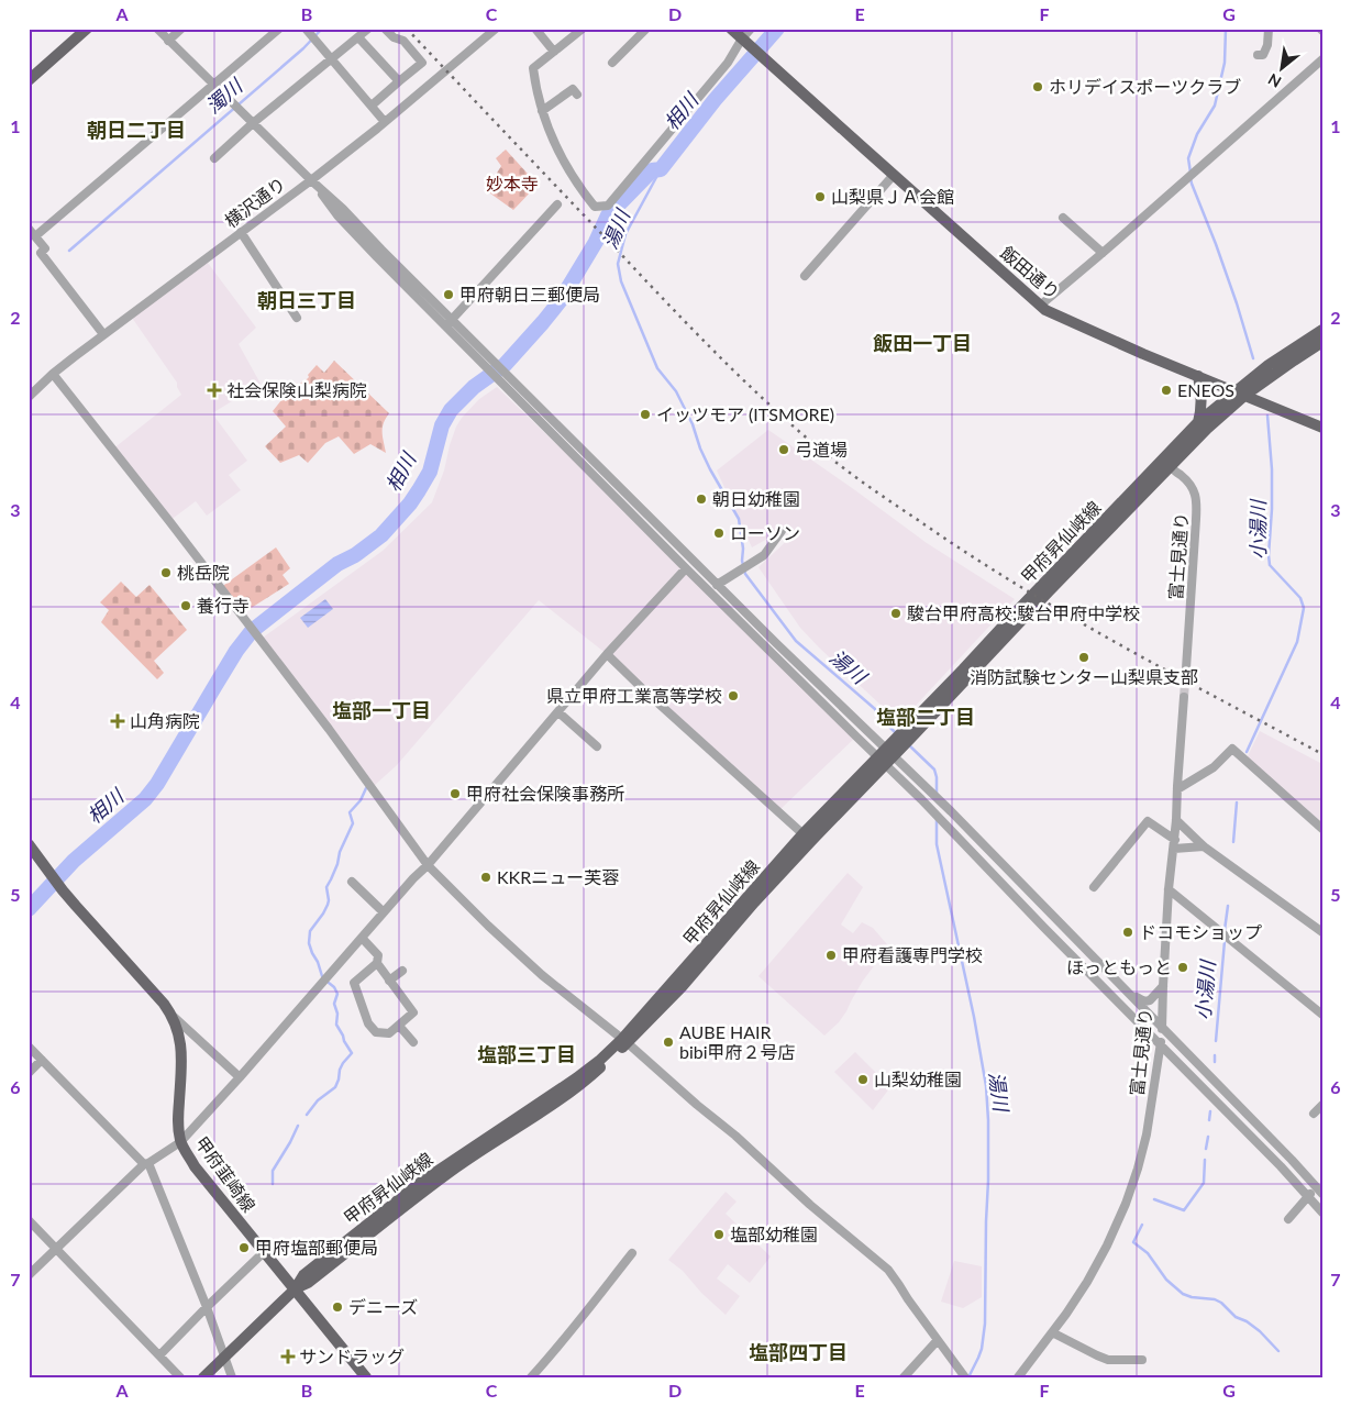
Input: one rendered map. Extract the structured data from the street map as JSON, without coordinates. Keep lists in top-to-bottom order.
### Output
{
  "streets": {
    "main road": ["飯田通り", "甲府昇仙峡線", "甲府韮崎線"],
    "street": ["横沢通り", "富士見通り"]
  },
  "crossings": [
    ["飯田通り", "甲府昇仙峡線"],
    ["甲府昇仙峡線", "富士見通り"],
    ["甲府昇仙峡線", "甲府韮崎線"]
  ],
  "districts": [
    "朝日二丁目",
    "朝日三丁目",
    "飯田一丁目",
    "塩部一丁目",
    "塩部二丁目",
    "塩部三丁目",
    "塩部四丁目"
  ],
  "water": [
    "濁川",
    "相川",
    "湯川",
    "小湯川"
  ],
  "parks": ["妙本寺"],
  "places": {
    "other": [
      "ホリデイスポーツクラブ",
      "山梨県ＪＡ会館",
      "甲府朝日三郵便局",
      "ENEOS",
      "イッツモア (ITSMORE)",
      "弓道場",
      "朝日幼稚園",
      "ローソン",
      "桃岳院",
      "養行寺",
      "駿台甲府高校;駿台甲府中学校",
      "消防試験センター山梨県支部",
      "県立甲府工業高等学校",
      "甲府社会保険事務所",
      "KKRニュー芙蓉",
      "ドコモショップ",
      "甲府看護専門学校",
      "ほっともっと",
      "AUBE HAIR bibi甲府２号店",
      "山梨幼稚園",
      "塩部幼稚園",
      "甲府塩部郵便局",
      "デニーズ"
    ],
    "health": ["社会保険山梨病院", "山角病院", "サンドラッグ"]
  },
  "north": "bottom left",
  "grid": {
    "columns": [
      "A",
      "B",
      "C",
      "D",
      "E",
      "F",
      "G"
    ],
    "rows": [
      "1",
      "2",
      "3",
      "4",
      "5",
      "6",
      "7"
    ]
  }
}
